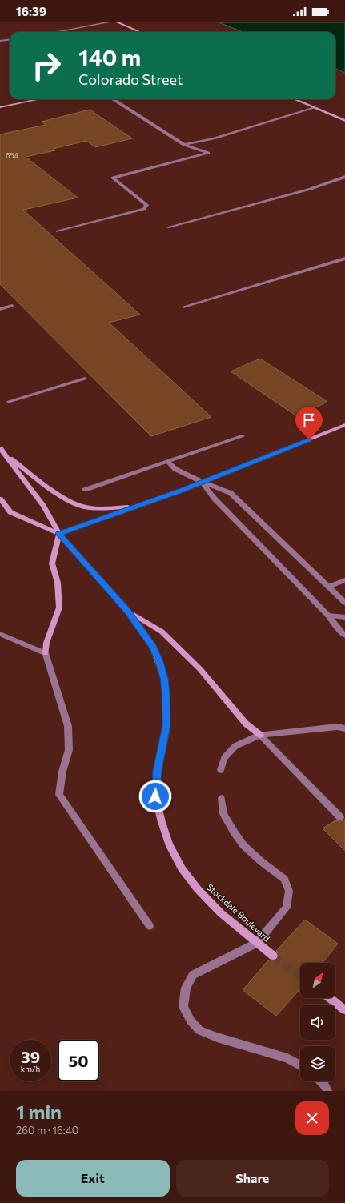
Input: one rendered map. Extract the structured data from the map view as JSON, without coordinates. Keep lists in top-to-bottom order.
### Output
{
  "streets": {
    "main road": ["Stockdale Boulevard"]
  },
  "house_numbers": ["654"],
  "north": "top right",
  "page": {
    "status": "16:39",
    "turn": ["140 m", "Colorado Street"],
    "speed": "39 km/h",
    "limit": "50",
    "heading": ["1 min", "260 m · 16:40"],
    "buttons": ["Exit", "Share"]
  }
}
